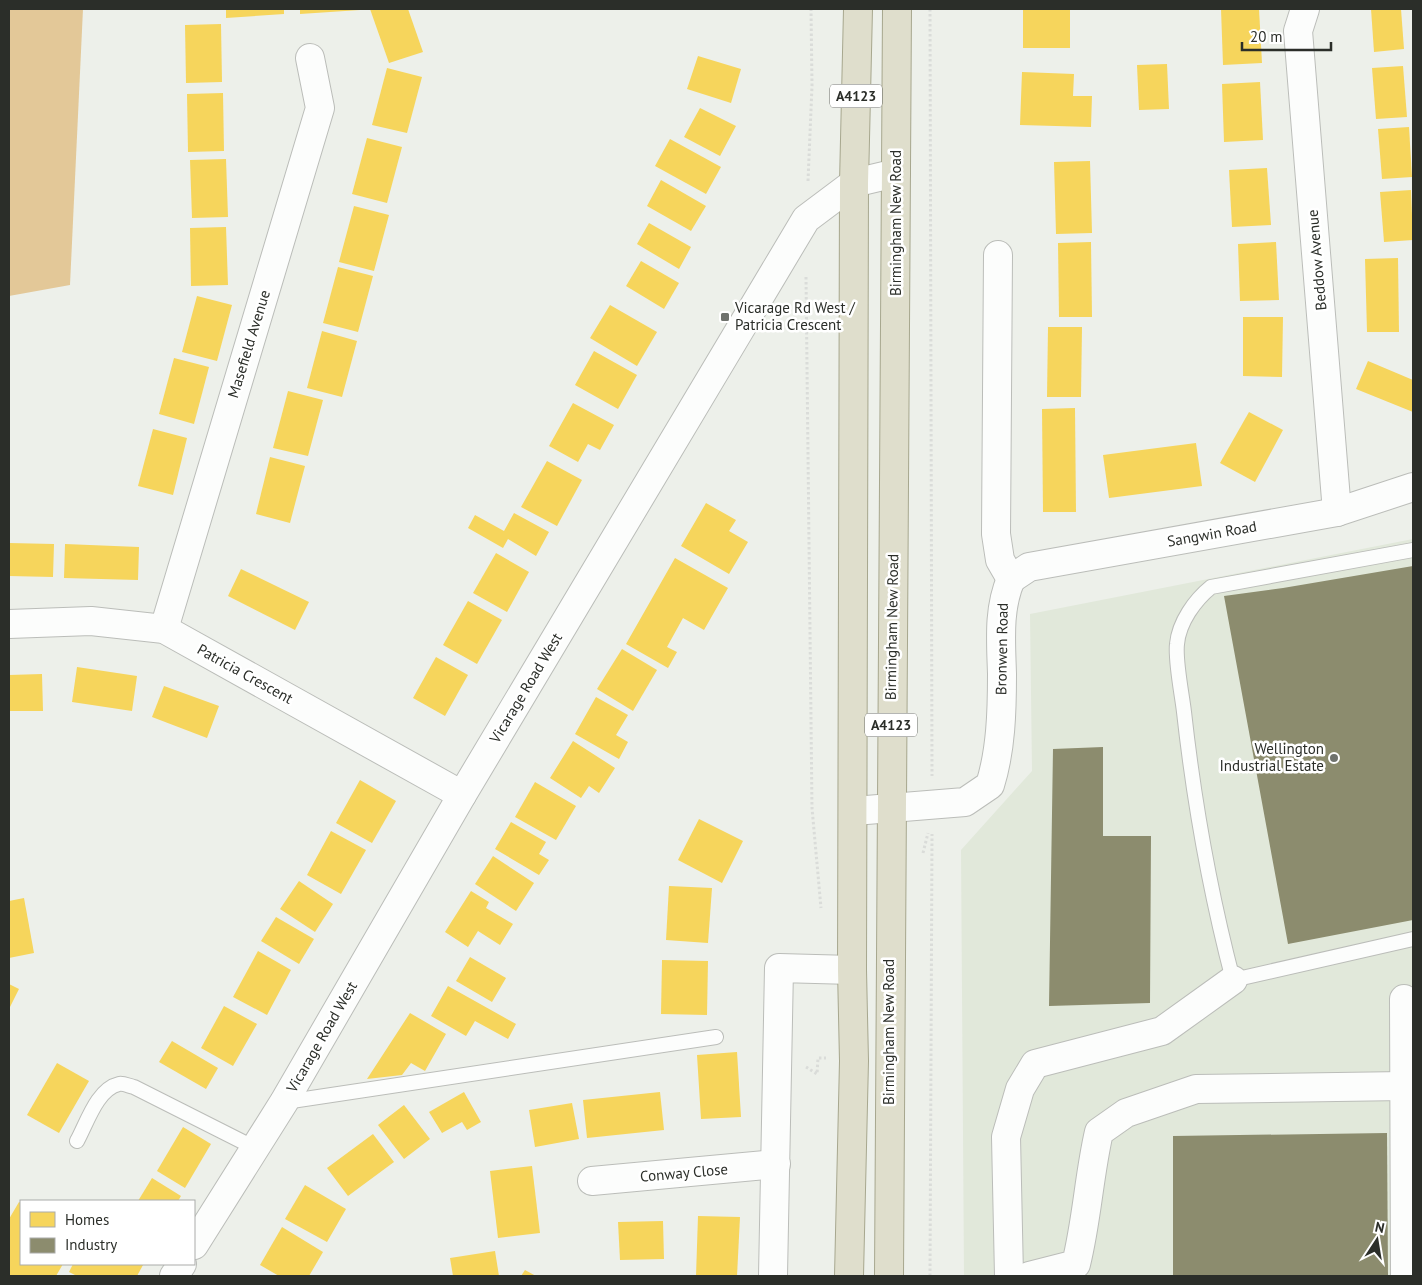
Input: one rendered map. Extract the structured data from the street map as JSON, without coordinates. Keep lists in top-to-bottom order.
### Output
{
  "streets": {
    "highway": ["A4123", "Birmingham New Road"],
    "street": [
      "Beddow Avenue",
      "Masefield Avenue",
      "Sangwin Road",
      "Bronwen Road",
      "Patricia Crescent",
      "Vicarage Road West",
      "Conway Close"
    ]
  },
  "crossings": [
    ["A4123", "Bronwen Road"],
    ["A4123", "Vicarage Road West"],
    ["Birmingham New Road", "Bronwen Road"],
    ["Birmingham New Road", "Vicarage Road West"],
    ["Beddow Avenue", "Sangwin Road"],
    ["Masefield Avenue", "Patricia Crescent"],
    ["Sangwin Road", "Bronwen Road"],
    ["Patricia Crescent", "Vicarage Road West"]
  ],
  "places": {
    "transit": ["Vicarage Rd West / Patricia Crescent"],
    "other": ["Wellington Industrial Estate"]
  },
  "legend": ["Homes", "Industry"],
  "scale_bar": "20 m",
  "north": "top"
}
